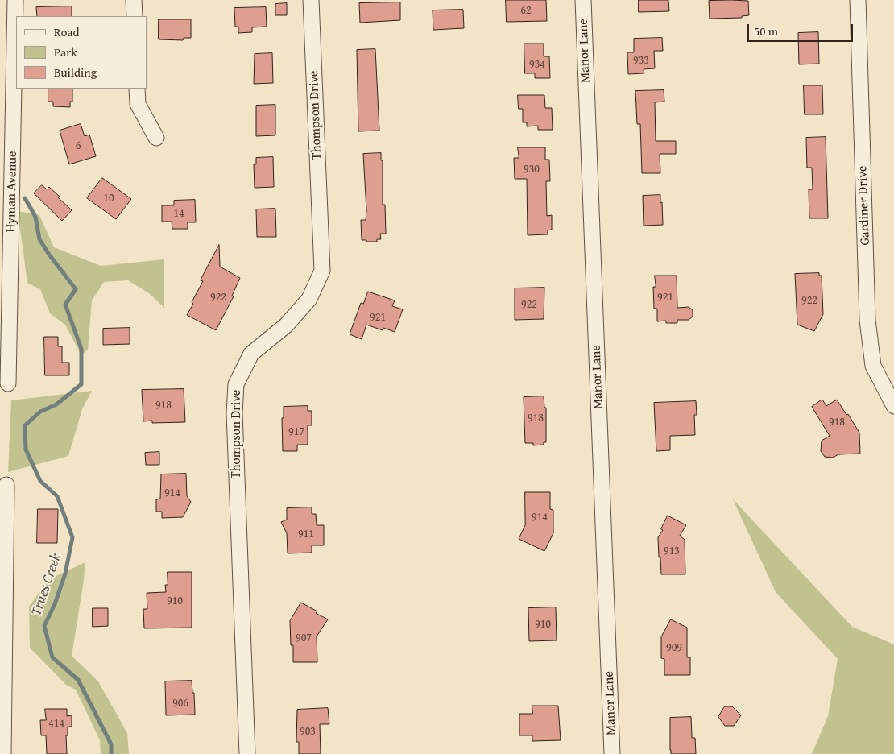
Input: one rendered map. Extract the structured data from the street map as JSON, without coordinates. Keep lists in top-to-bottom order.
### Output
{
  "streets": {
    "street": [
      "Manor Lane",
      "Thompson Drive",
      "Hyman Avenue",
      "Gardiner Drive"
    ]
  },
  "water": ["Trues Creek"],
  "house_numbers": [
    "62",
    "933",
    "934",
    "6",
    "930",
    "10",
    "14",
    "922",
    "921",
    "922",
    "922",
    "921",
    "918",
    "918",
    "918",
    "917",
    "914",
    "914",
    "911",
    "913",
    "910",
    "910",
    "907",
    "909",
    "906",
    "414",
    "903"
  ],
  "legend": ["Road", "Park", "Building"],
  "scale_bar": "50 m"
}
